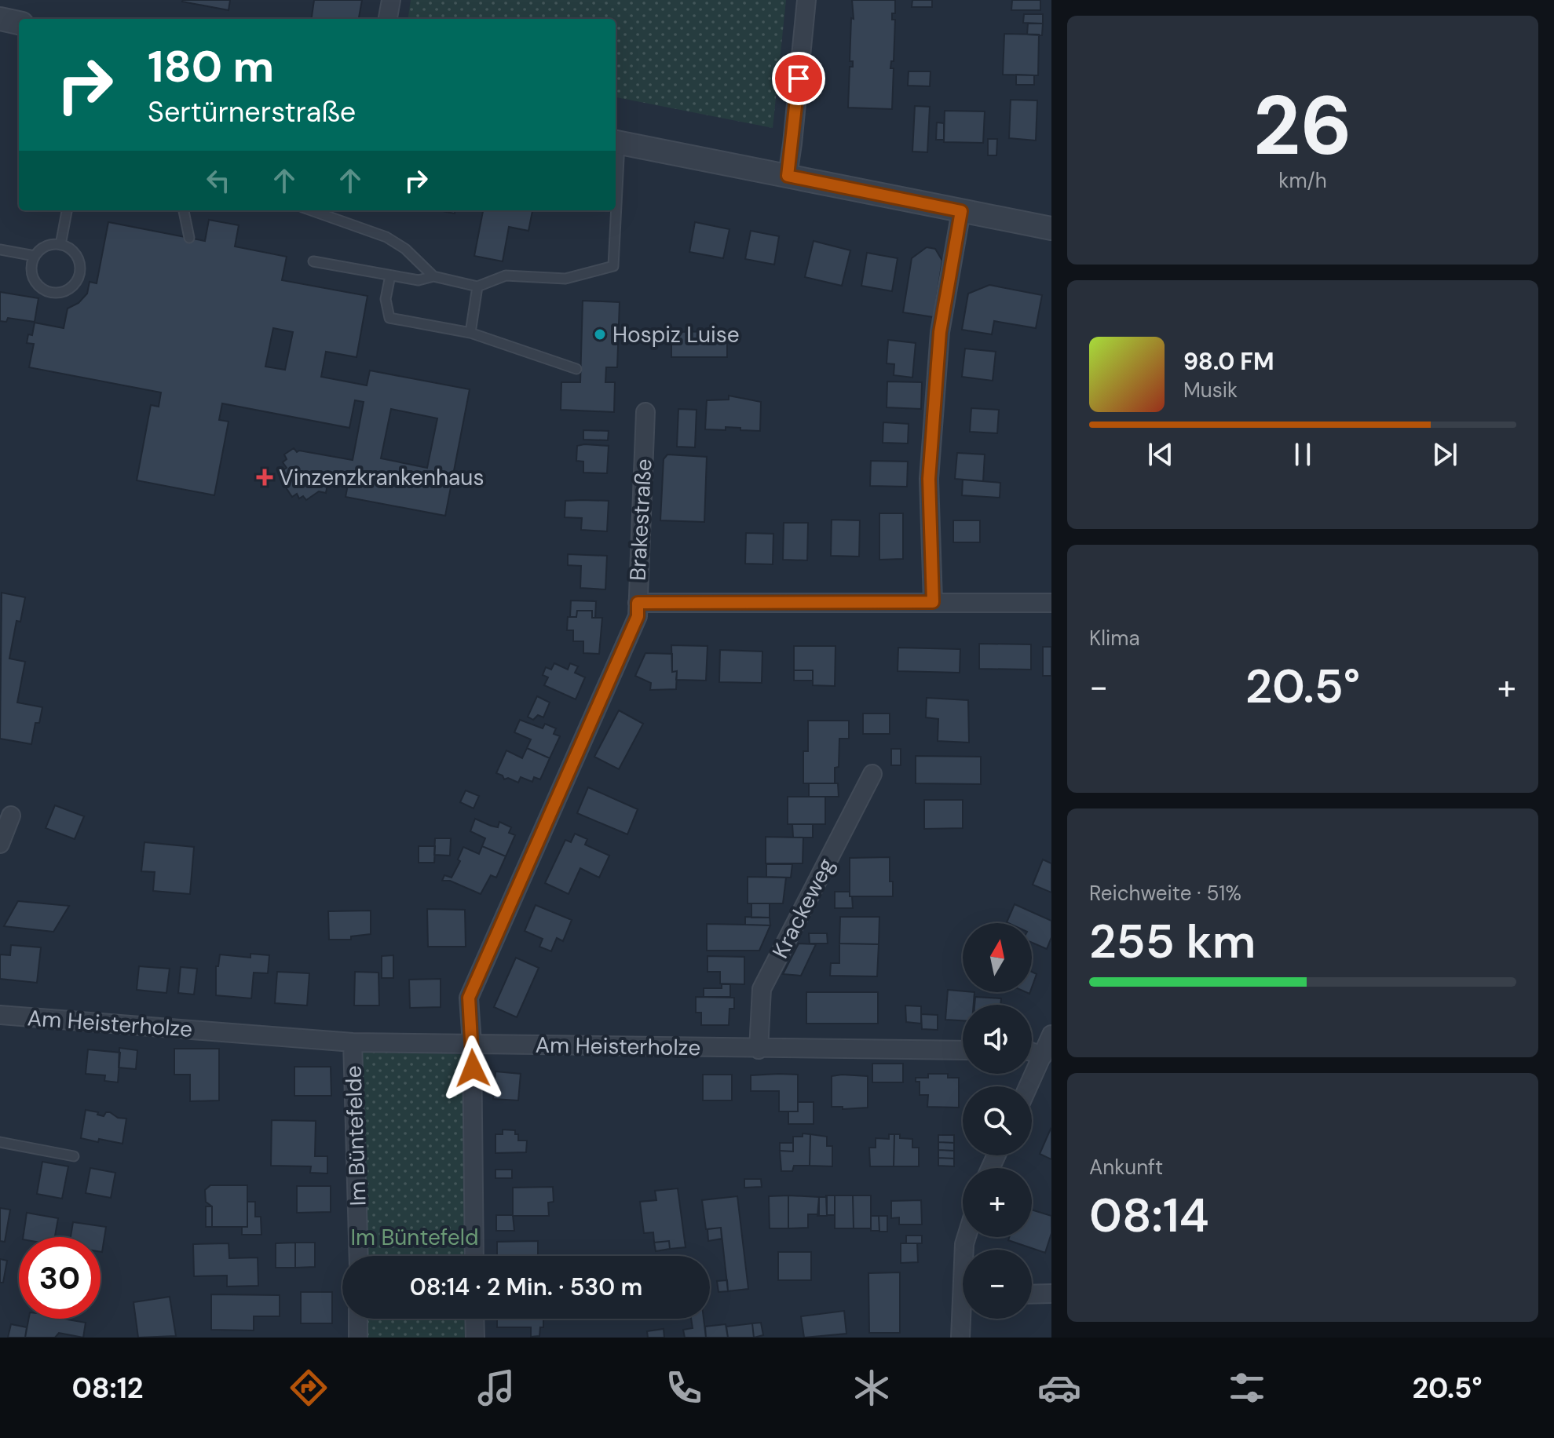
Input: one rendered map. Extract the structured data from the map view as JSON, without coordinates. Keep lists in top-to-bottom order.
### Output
{
  "streets": {
    "street": [
      "Brakestraße",
      "Krackeweg",
      "Am Heisterholze",
      "Im Büntefelde"
    ]
  },
  "crossings": [
    ["Brakestraße", "Am Heisterholze"],
    ["Krackeweg", "Am Heisterholze"],
    ["Am Heisterholze", "Im Büntefelde"]
  ],
  "parks": ["Im Büntefeld"],
  "places": {
    "other": ["Hospiz Luise"],
    "health": ["Vinzenzkrankenhaus"]
  },
  "north": "top",
  "page": {
    "tile": [
      ["26", "km/h"],
      "Klima",
      ["Reichweite · 51%", "255 km"],
      ["Ankunft", "08:14"]
    ],
    "turn": ["180 m", "Sertürnerstraße"],
    "song": ["98.0 FM", "Musik"],
    "heat": ["−", "20.5°", "+"],
    "map_buttons": ["+", "−"],
    "limit": "30",
    "trip": "08:14 · 2 Min. · 530 m",
    "tabs": ["08:12", "20.5°"]
  }
}
